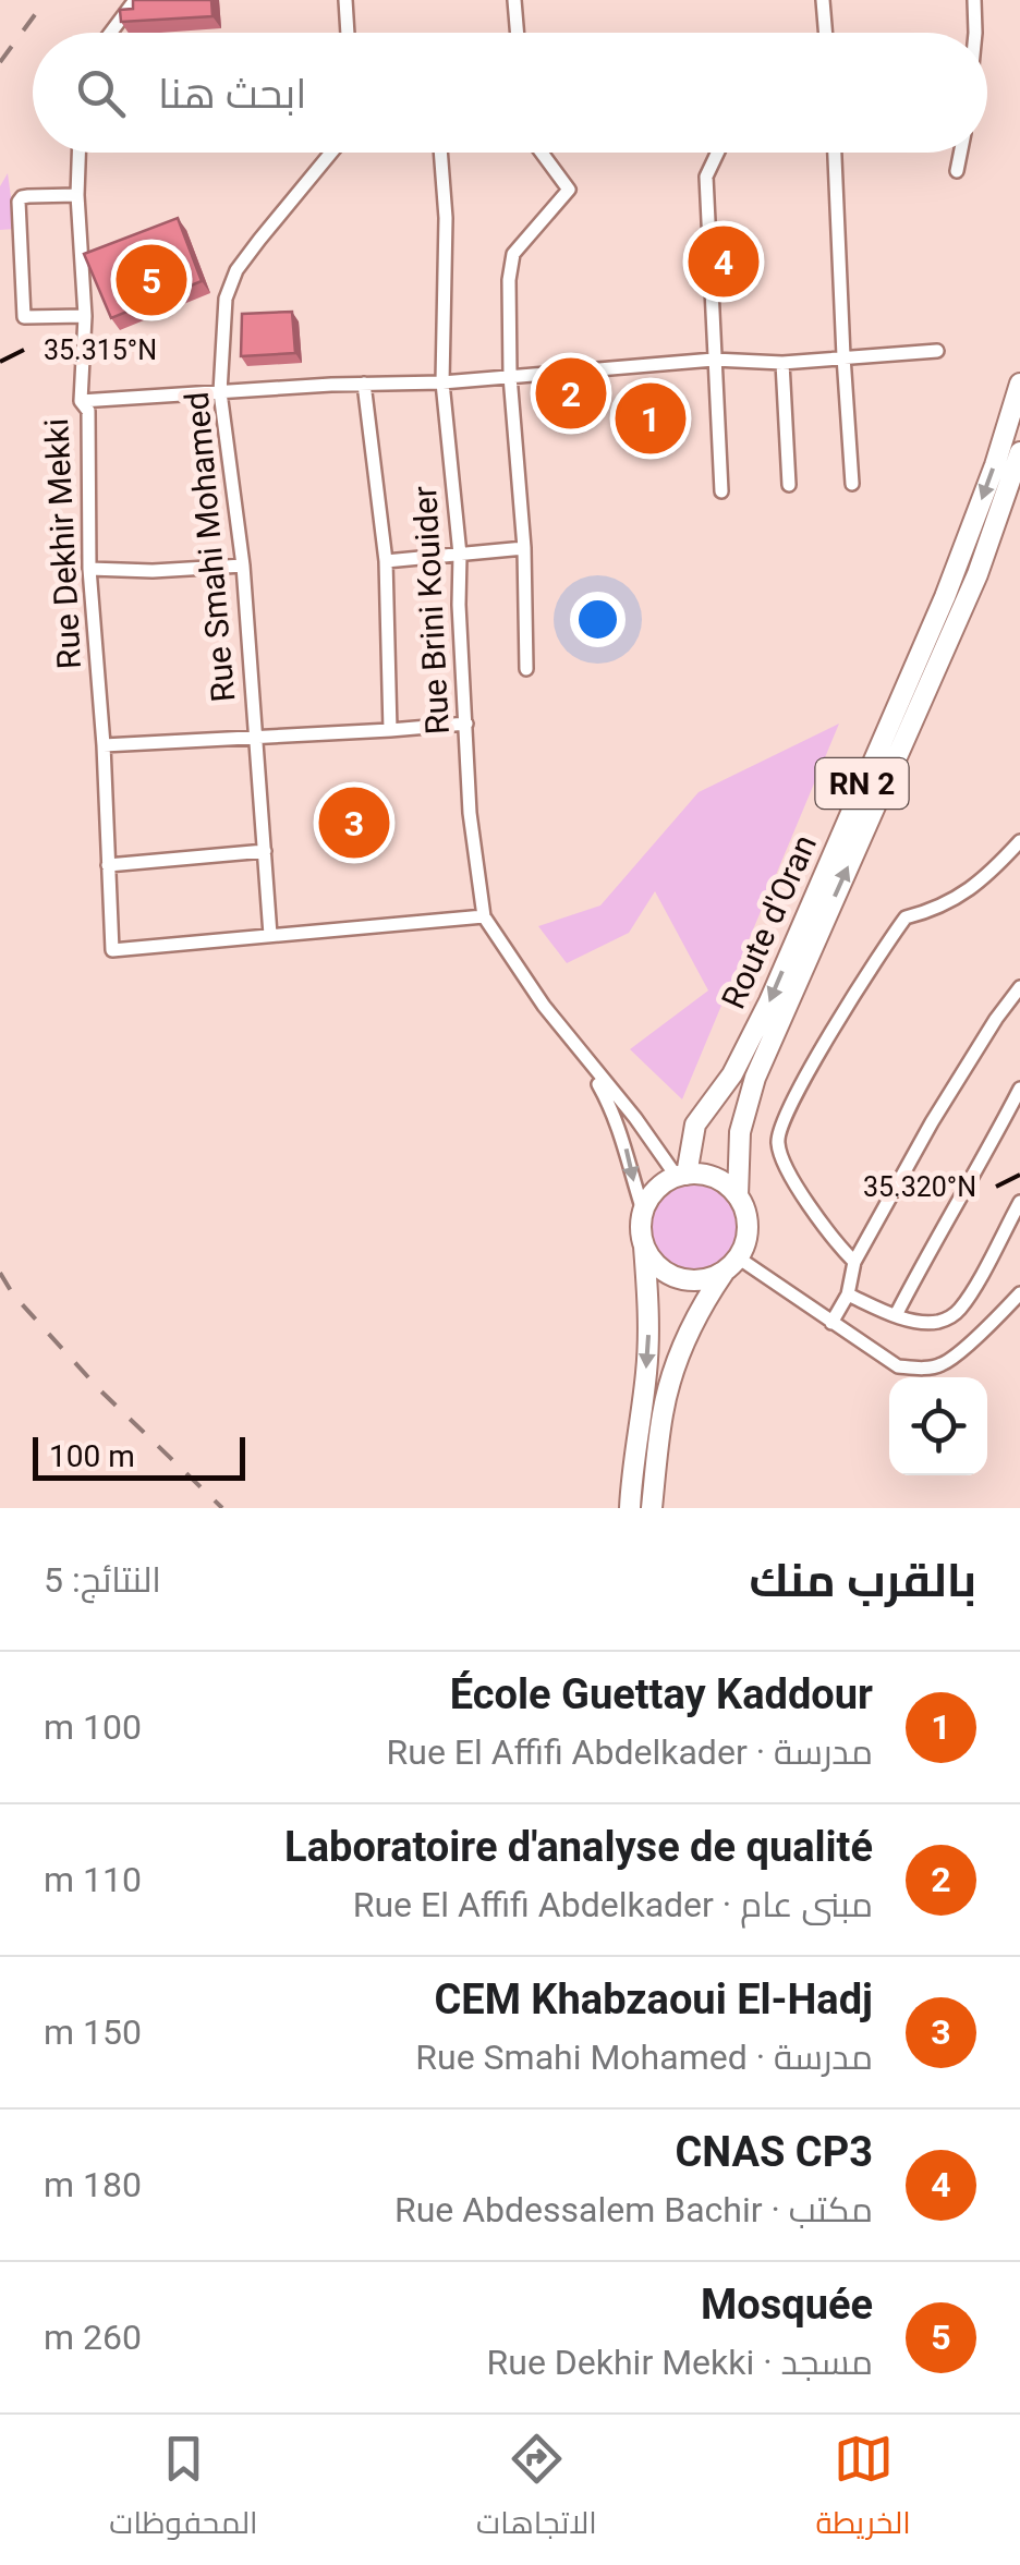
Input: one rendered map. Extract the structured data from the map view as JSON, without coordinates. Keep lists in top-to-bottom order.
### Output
{
  "streets": {
    "main road": ["RN 2", "Route d'Oran"],
    "street": ["Rue Dekhir Mekki", "Rue Smahi Mohamed", "Rue Brini Kouider"]
  },
  "crossings": [
    ["Rue Dekhir Mekki", "Rue Smahi Mohamed"]
  ],
  "scale_bar": "100 m",
  "page": {
    "search": "ابحث هنا",
    "pins": [
      "4",
      "5",
      "2",
      "1",
      "3"
    ],
    "scale": "100 m",
    "heading": ["بالقرب منك", "النتائج: 5"],
    "list": [
      {
        "mark": "1",
        "name": "École Guettay Kaddour",
        "note": "مدرسة · Rue El Affifi Abdelkader",
        "value": "100 m"
      },
      {
        "mark": "2",
        "name": "Laboratoire d'analyse de qualité",
        "note": "مبنى عام · Rue El Affifi Abdelkader",
        "value": "110 m"
      },
      {
        "mark": "3",
        "name": "CEM Khabzaoui El-Hadj",
        "note": "مدرسة · Rue Smahi Mohamed",
        "value": "150 m"
      },
      {
        "mark": "4",
        "name": "CNAS CP3",
        "note": "مكتب · Rue Abdessalem Bachir",
        "value": "180 m"
      },
      {
        "mark": "5",
        "name": "Mosquée",
        "note": "مسجد · Rue Dekhir Mekki",
        "value": "260 m"
      }
    ],
    "nav": ["الخريطة", "الاتجاهات", "المحفوظات"]
  },
  "coordinates": ["35.315°N", "35.320°N"]
}
